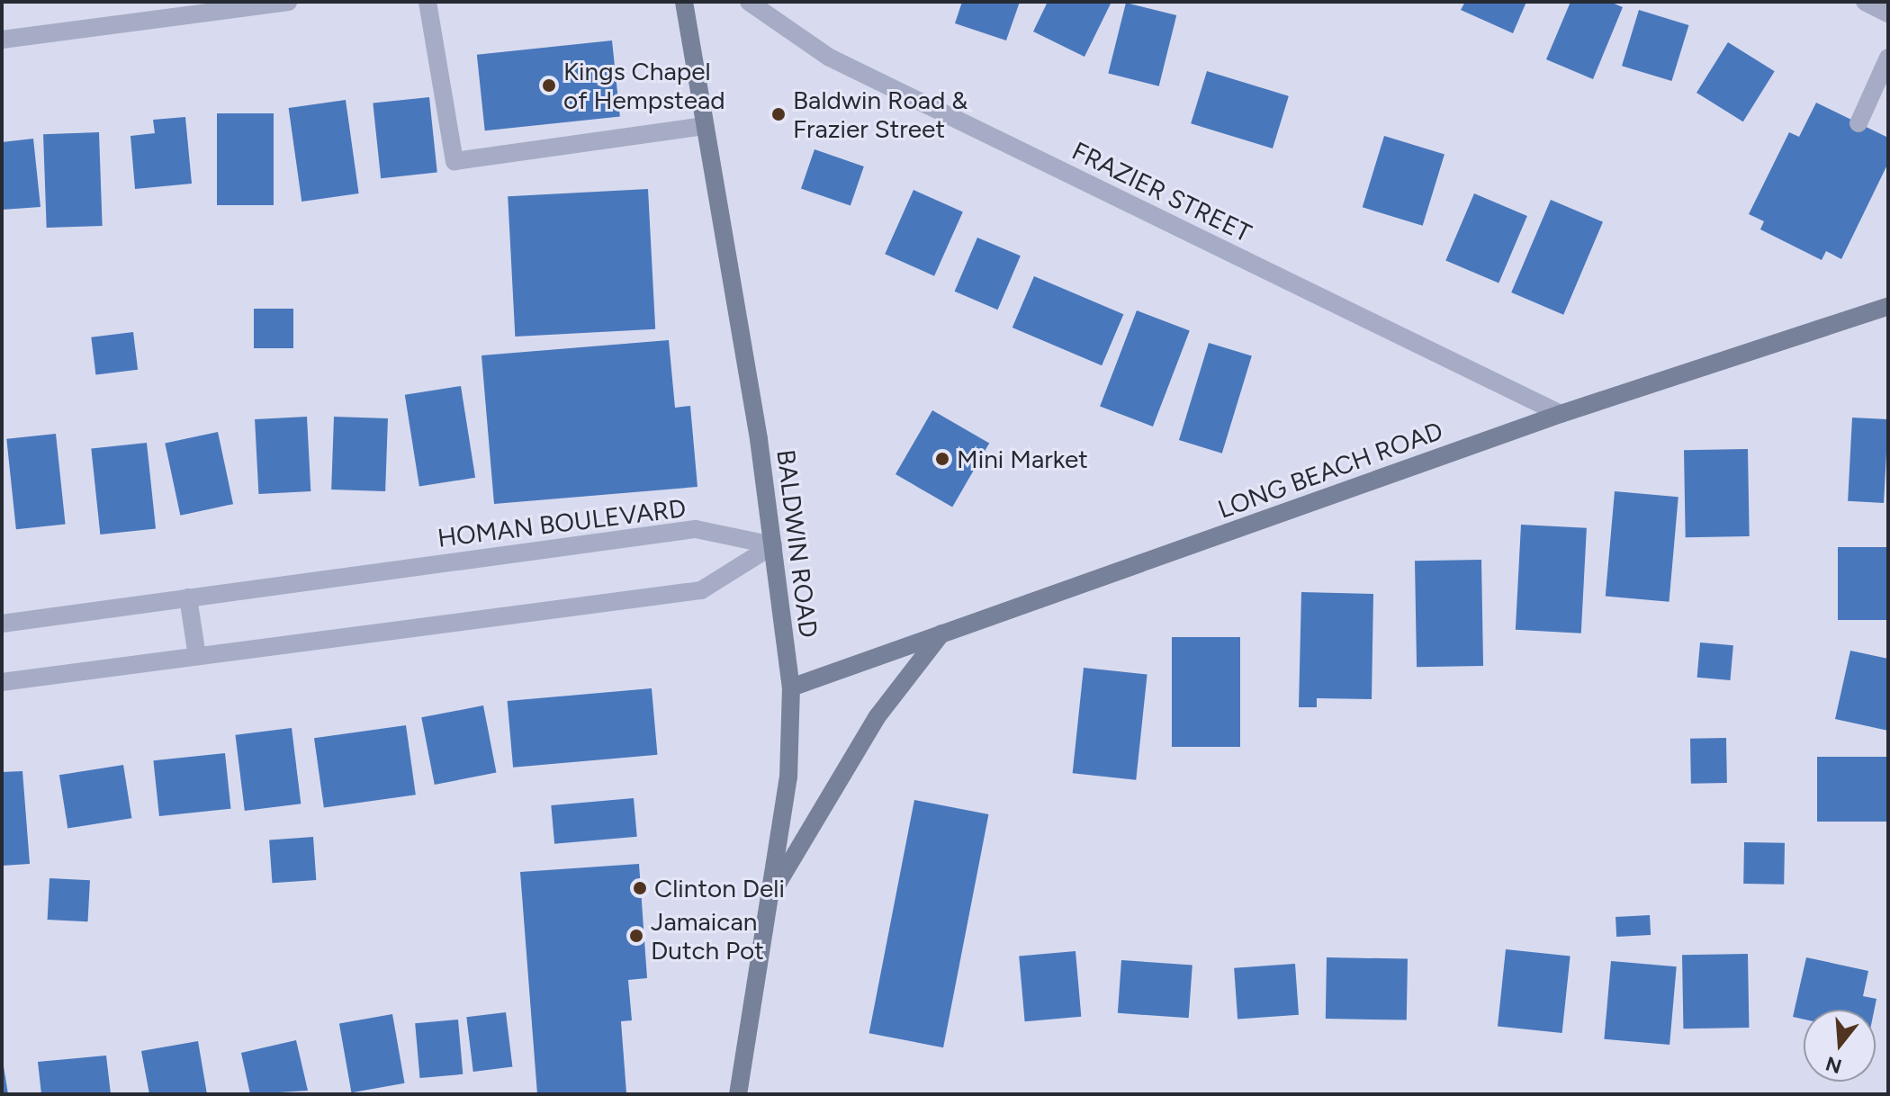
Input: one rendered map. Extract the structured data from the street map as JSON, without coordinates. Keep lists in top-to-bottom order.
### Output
{
  "streets": {
    "main road": ["LONG BEACH ROAD", "BALDWIN ROAD"],
    "street": ["FRAZIER STREET", "HOMAN BOULEVARD"]
  },
  "crossings": [
    ["FRAZIER STREET", "LONG BEACH ROAD"],
    ["LONG BEACH ROAD", "BALDWIN ROAD"],
    ["HOMAN BOULEVARD", "BALDWIN ROAD"]
  ],
  "places": [
    "Kings Chapel of Hempstead",
    "Baldwin Road & Frazier Street",
    "Mini Market",
    "Clinton Deli",
    "Jamaican Dutch Pot"
  ],
  "north": "bottom"
}
